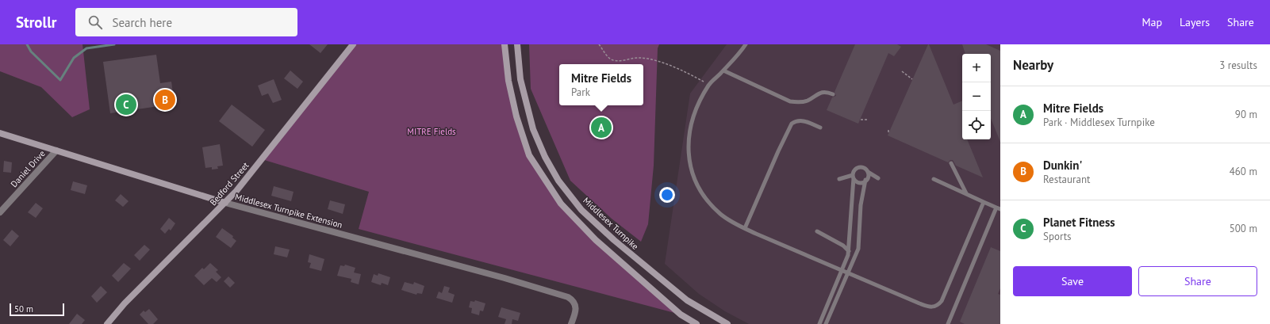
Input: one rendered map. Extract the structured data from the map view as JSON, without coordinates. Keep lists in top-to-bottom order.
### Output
{
  "streets": {
    "main road": ["Bedford Street", "Middlesex Turnpike Extension", "Middlesex Turnpike"],
    "street": ["Daniel Drive"]
  },
  "crossings": [
    ["Daniel Drive", "Middlesex Turnpike Extension"],
    ["Bedford Street", "Middlesex Turnpike Extension"]
  ],
  "parks": ["MITRE Fields"],
  "scale_bar": "50 m",
  "page": {
    "header": "Strollr",
    "search": "Search here",
    "nav": ["Map", "Layers", "Share"],
    "heading": ["Nearby", "3 results"],
    "map_buttons": ["+", "−"],
    "popup": ["Mitre Fields", "Park"],
    "list": [
      {
        "mark": "A",
        "name": "Mitre Fields",
        "note": "Park · Middlesex Turnpike",
        "value": "90 m"
      },
      {
        "mark": "B",
        "name": "Dunkin'",
        "note": "Restaurant",
        "value": "460 m"
      },
      {
        "mark": "C",
        "name": "Planet Fitness",
        "note": "Sports",
        "value": "500 m"
      }
    ],
    "pins": ["B", "C", "A"],
    "buttons": ["Save", "Share"],
    "scale": "50 m"
  }
}
